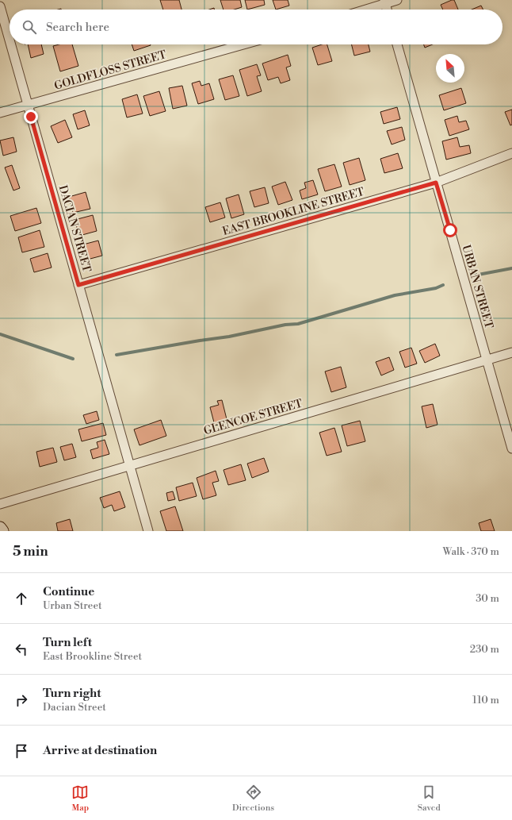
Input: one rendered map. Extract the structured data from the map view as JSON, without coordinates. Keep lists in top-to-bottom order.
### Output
{
  "streets": {
    "street": [
      "GOLDFLOSS STREET",
      "EAST BROOKLINE STREET",
      "DACIAN STREET",
      "URBAN STREET",
      "GLENCOE STREET"
    ]
  },
  "crossings": [
    ["GOLDFLOSS STREET", "DACIAN STREET"],
    ["EAST BROOKLINE STREET", "DACIAN STREET"],
    ["EAST BROOKLINE STREET", "URBAN STREET"],
    ["DACIAN STREET", "GLENCOE STREET"],
    ["URBAN STREET", "GLENCOE STREET"]
  ],
  "north": "top left",
  "page": {
    "search": "Search here",
    "heading": ["5 min", "Walk · 370 m"],
    "list": [
      ["Continue", "Urban Street", "30 m"],
      ["Turn left", "East Brookline Street", "230 m"],
      ["Turn right", "Dacian Street", "110 m"],
      "Arrive at destination"
    ],
    "nav": ["Map", "Directions", "Saved"]
  }
}
